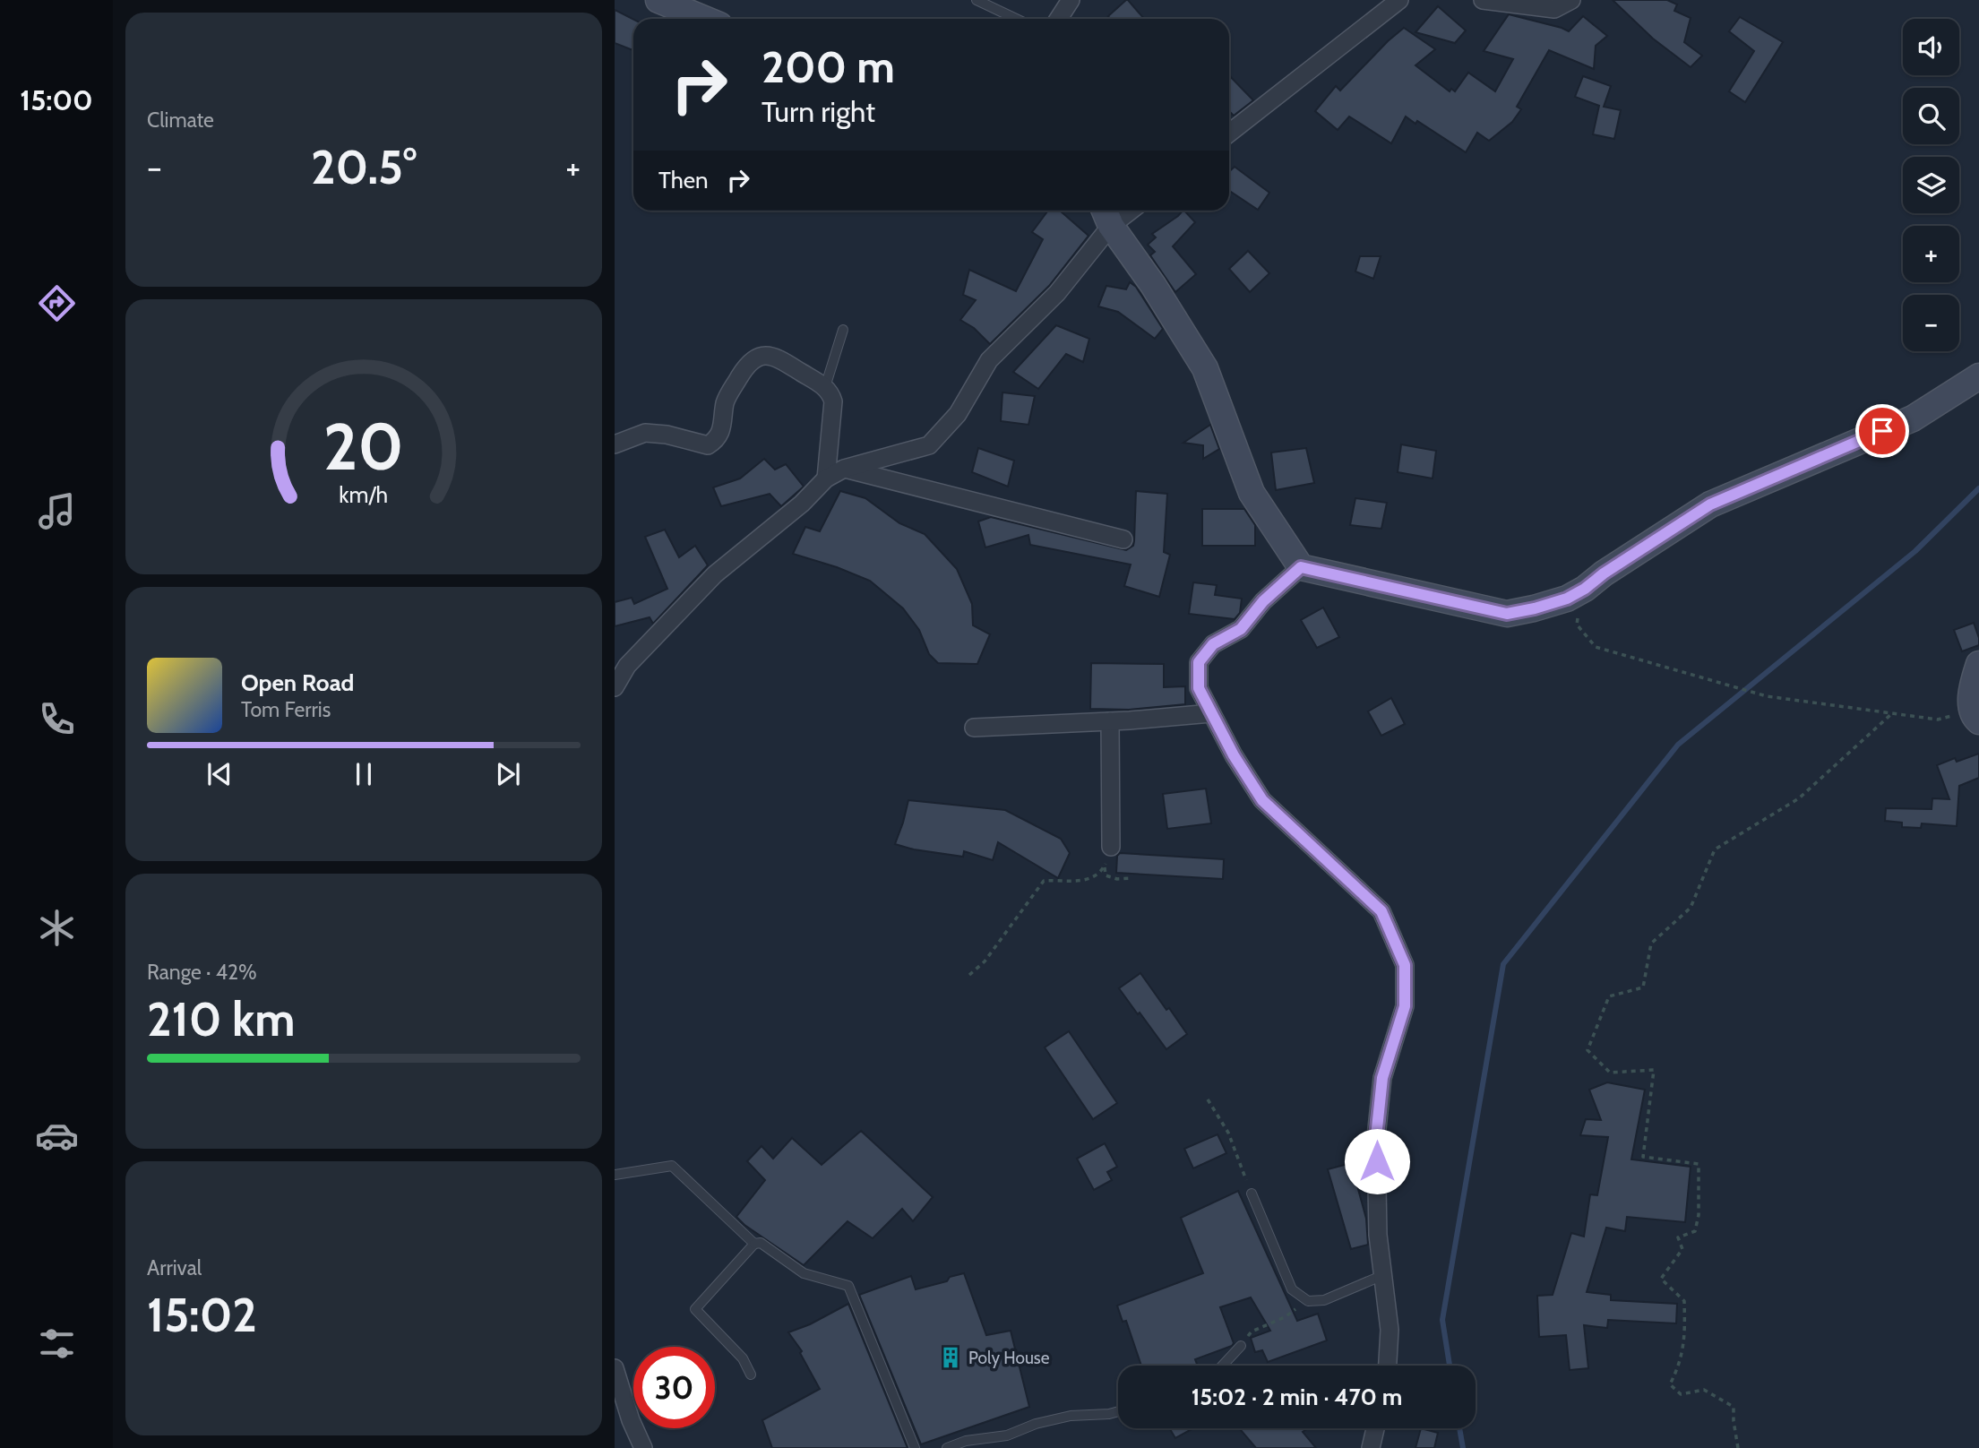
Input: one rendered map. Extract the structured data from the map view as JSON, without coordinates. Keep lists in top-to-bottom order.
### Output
{
  "places": {
    "building": ["Poly House"]
  },
  "page": {
    "tabs": "15:00",
    "tile": [
      "Climate",
      ["Range · 42%", "210 km"],
      ["Arrival", "15:02"]
    ],
    "map_buttons": ["+", "−"],
    "turn": ["200 m", "Turn right"],
    "heat": ["−", "20.5°", "+"],
    "then": "Then",
    "song": ["Open Road", "Tom Ferris"],
    "limit": "30",
    "trip": "15:02 · 2 min · 470 m",
    "gauge": ["20", "km/h"]
  }
}
